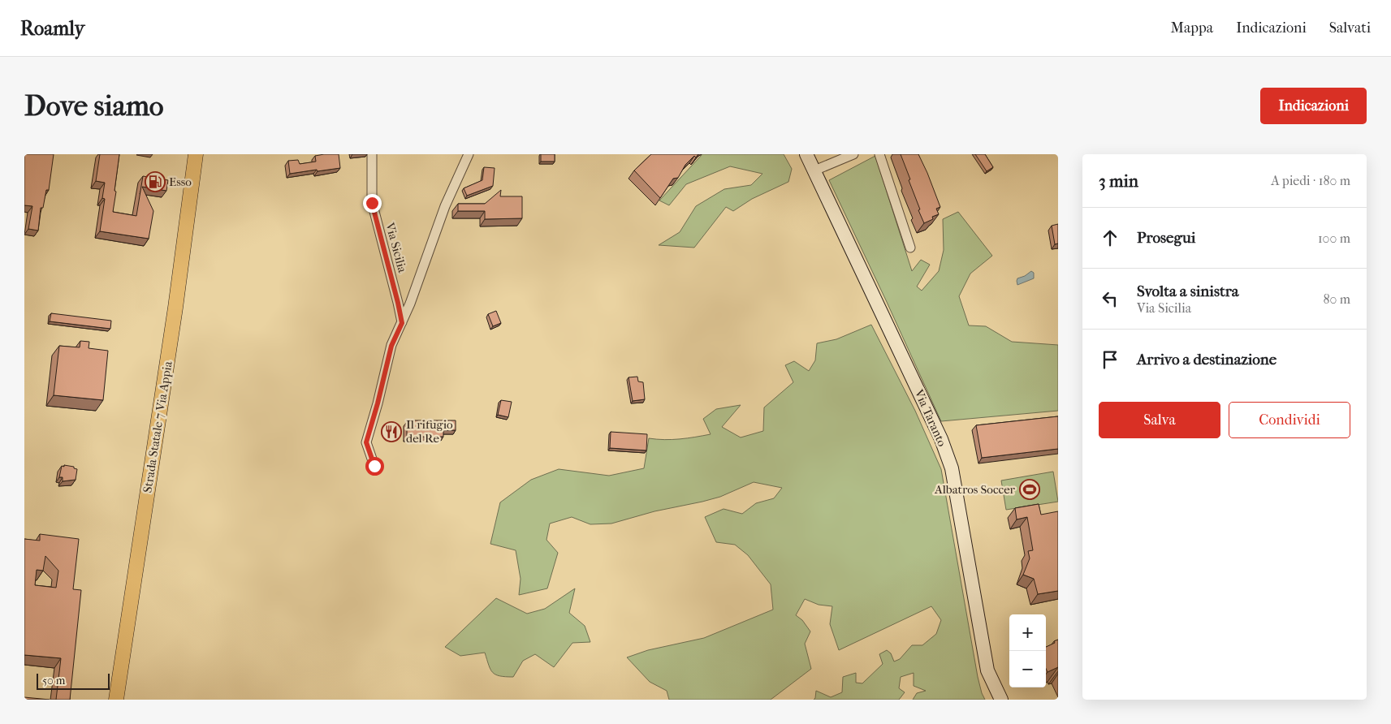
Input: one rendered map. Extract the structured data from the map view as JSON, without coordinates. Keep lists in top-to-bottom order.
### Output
{
  "streets": {
    "main road": ["Strada Statale 7 Via Appia"],
    "street": ["Via Sicilia", "Via Taranto"]
  },
  "places": {
    "fuel station": ["Esso"],
    "restaurant": ["Il rifugio del Re"],
    "sports": ["Albatros Soccer"]
  },
  "scale_bar": "50 m",
  "page": {
    "header": "Roamly",
    "nav": ["Mappa", "Indicazioni", "Salvati"],
    "buttons": [
      "Indicazioni",
      ["Salva", "Condividi"]
    ],
    "title": "Dove siamo",
    "heading": ["3 min", "A piedi · 180 m"],
    "list": [
      ["Prosegui", "100 m"],
      ["Svolta a sinistra", "Via Sicilia", "80 m"],
      "Arrivo a destinazione"
    ],
    "map_buttons": ["+", "−"],
    "scale": "50 m"
  }
}
